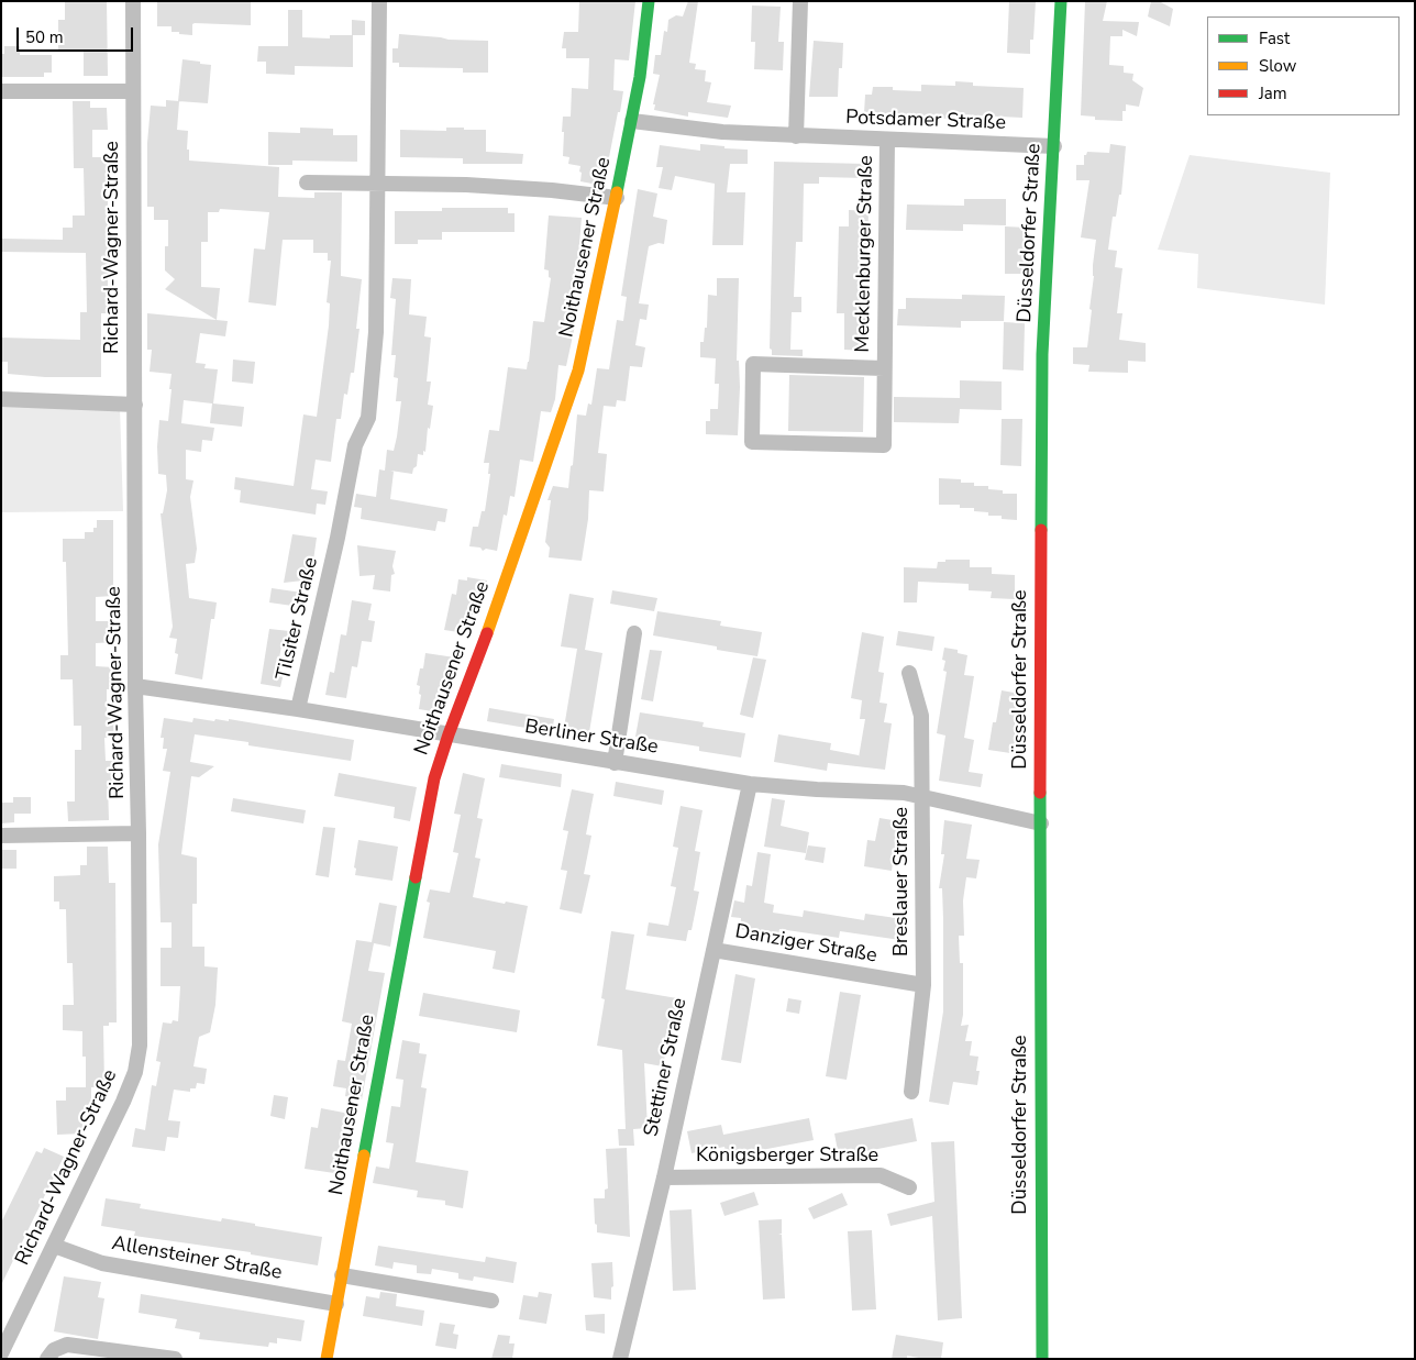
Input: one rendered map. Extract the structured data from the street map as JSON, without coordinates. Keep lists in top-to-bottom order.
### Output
{
  "streets": {
    "street": [
      "Potsdamer Straße",
      "Düsseldorfer Straße",
      "Richard-Wagner-Straße",
      "Noithausener Straße",
      "Mecklenburger Straße",
      "Tilsiter Straße",
      "Berliner Straße",
      "Breslauer Straße",
      "Danziger Straße",
      "Stettiner Straße",
      "Königsberger Straße",
      "Allensteiner Straße"
    ]
  },
  "crossings": [
    ["Potsdamer Straße", "Düsseldorfer Straße"],
    ["Potsdamer Straße", "Noithausener Straße"],
    ["Potsdamer Straße", "Mecklenburger Straße"],
    ["Düsseldorfer Straße", "Berliner Straße"],
    ["Richard-Wagner-Straße", "Berliner Straße"],
    ["Richard-Wagner-Straße", "Allensteiner Straße"],
    ["Noithausener Straße", "Berliner Straße"],
    ["Noithausener Straße", "Allensteiner Straße"],
    ["Tilsiter Straße", "Berliner Straße"],
    ["Berliner Straße", "Breslauer Straße"],
    ["Berliner Straße", "Stettiner Straße"],
    ["Breslauer Straße", "Danziger Straße"],
    ["Danziger Straße", "Stettiner Straße"],
    ["Stettiner Straße", "Königsberger Straße"]
  ],
  "legend": ["Fast", "Slow", "Jam"],
  "scale_bar": "50 m"
}
